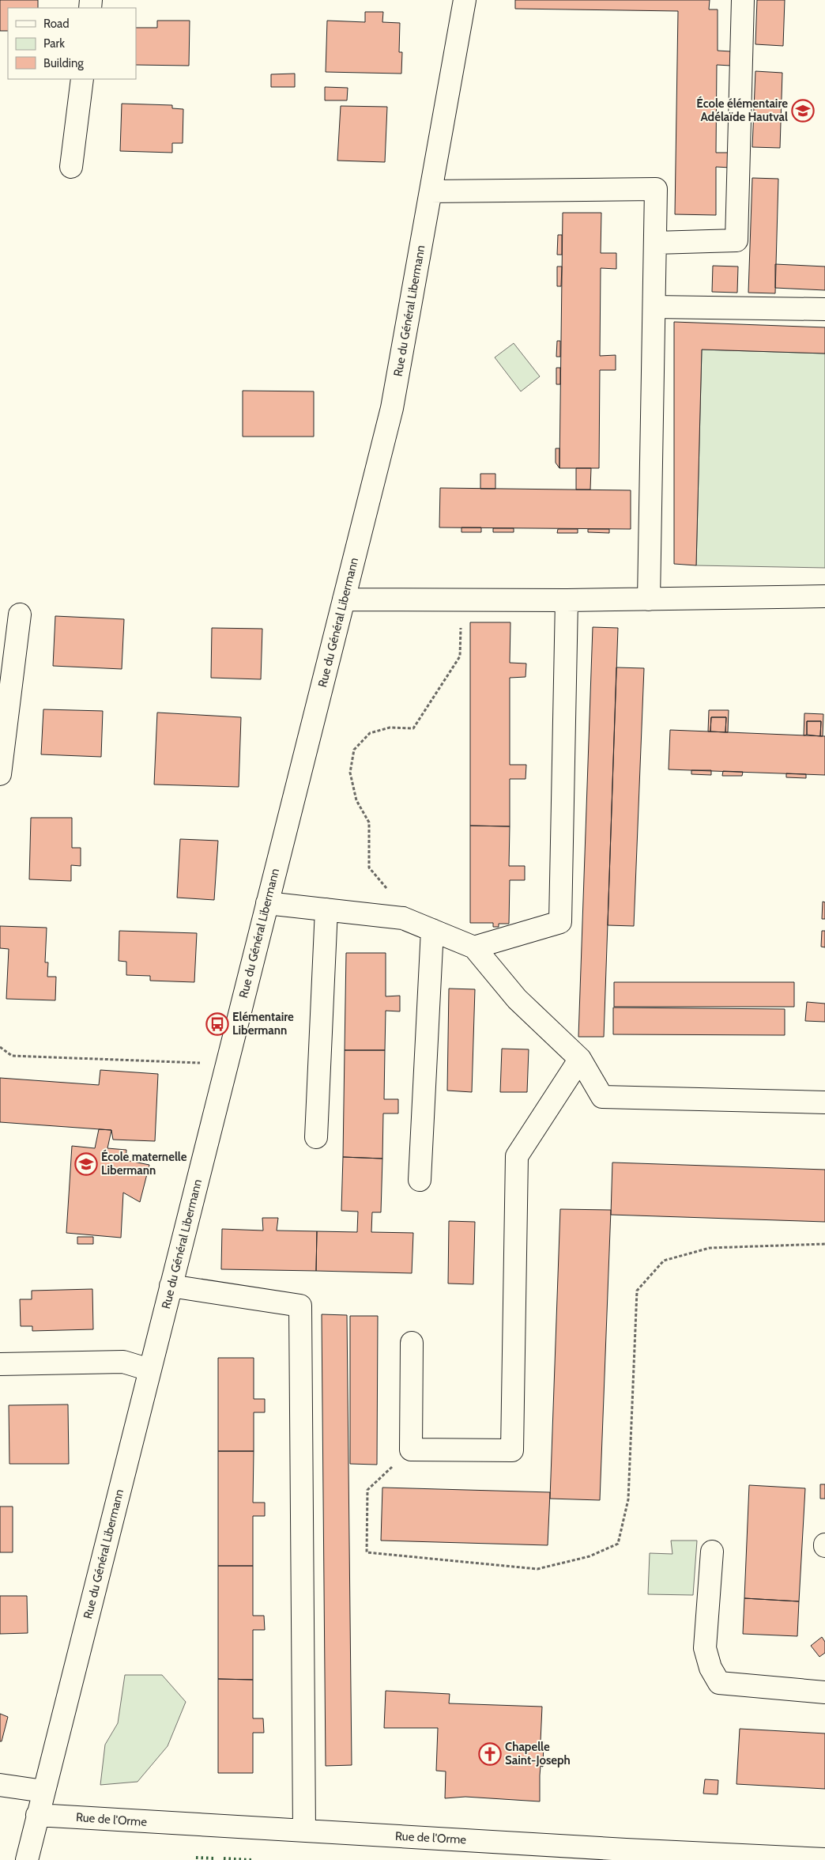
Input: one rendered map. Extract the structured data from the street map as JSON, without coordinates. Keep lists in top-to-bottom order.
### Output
{
  "streets": {
    "street": ["Rue du Général Libermann", "Rue de l'Orme"]
  },
  "crossings": [
    ["Rue du Général Libermann", "Rue de l'Orme"]
  ],
  "places": {
    "school or university": ["École élémentaire Adélaïde Hautval", "École maternelle Libermann"],
    "bus stop": ["Elémentaire Libermann"],
    "church": ["Chapelle Saint-Joseph"]
  },
  "legend": ["Road", "Park", "Building"]
}
